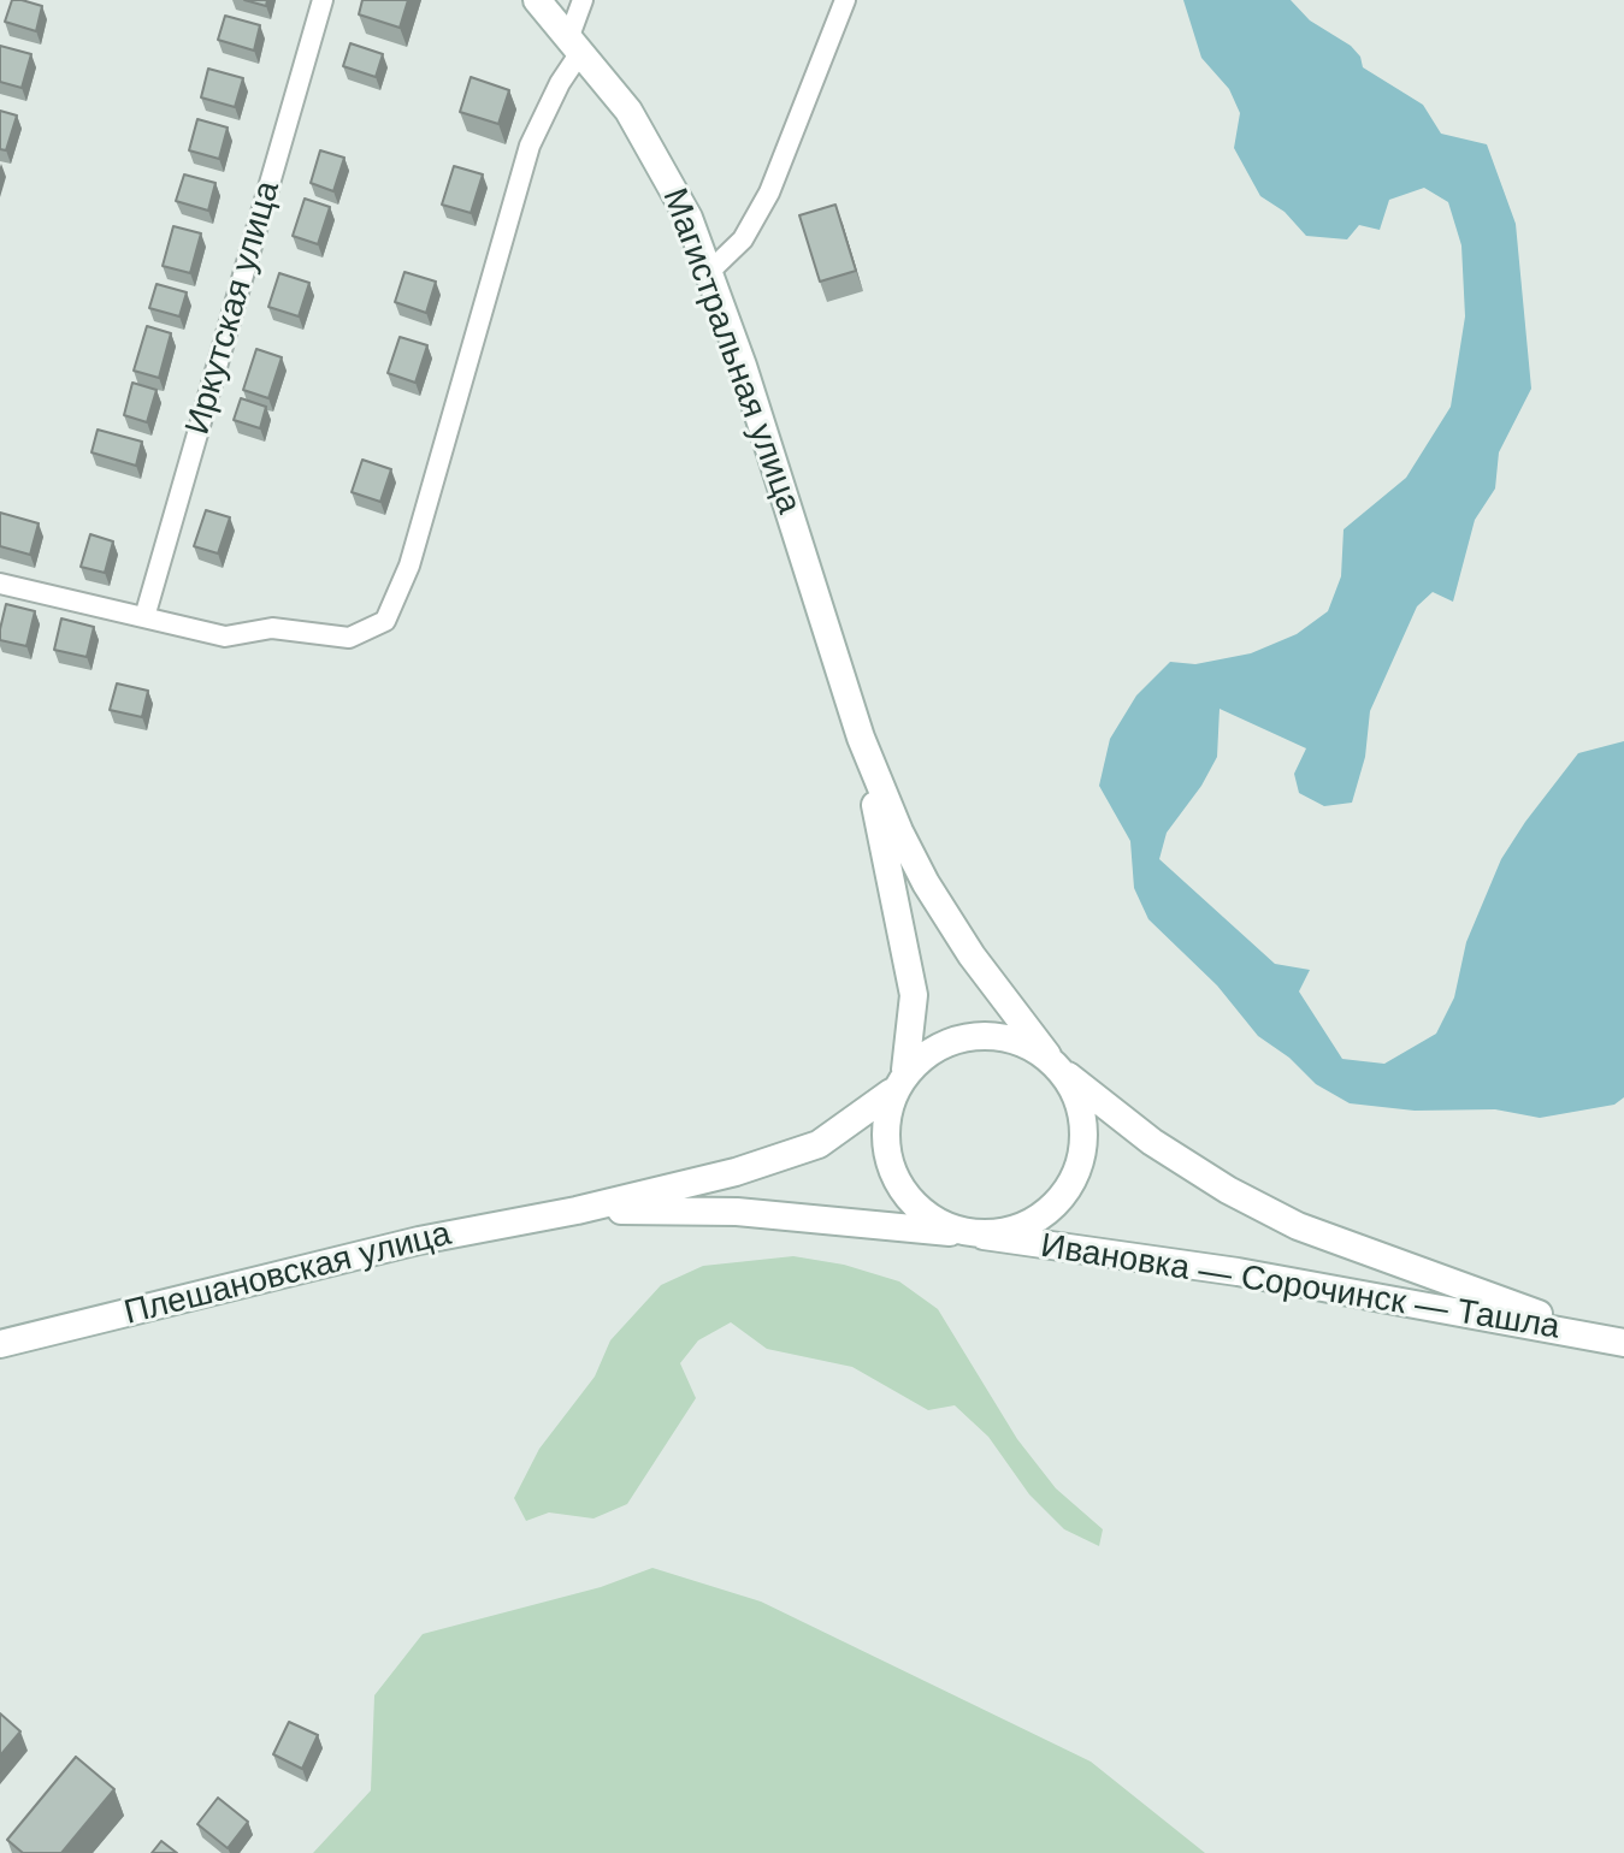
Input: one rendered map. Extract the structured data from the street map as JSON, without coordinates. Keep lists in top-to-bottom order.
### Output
{
  "streets": {
    "main road": ["Магистральная улица", "Плешановская улица", "Ивановка — Сорочинск — Ташла"],
    "street": ["Иркутская улица"]
  },
  "crossings": [
    ["Магистральная улица", "Ивановка — Сорочинск — Ташла"]
  ]
}
